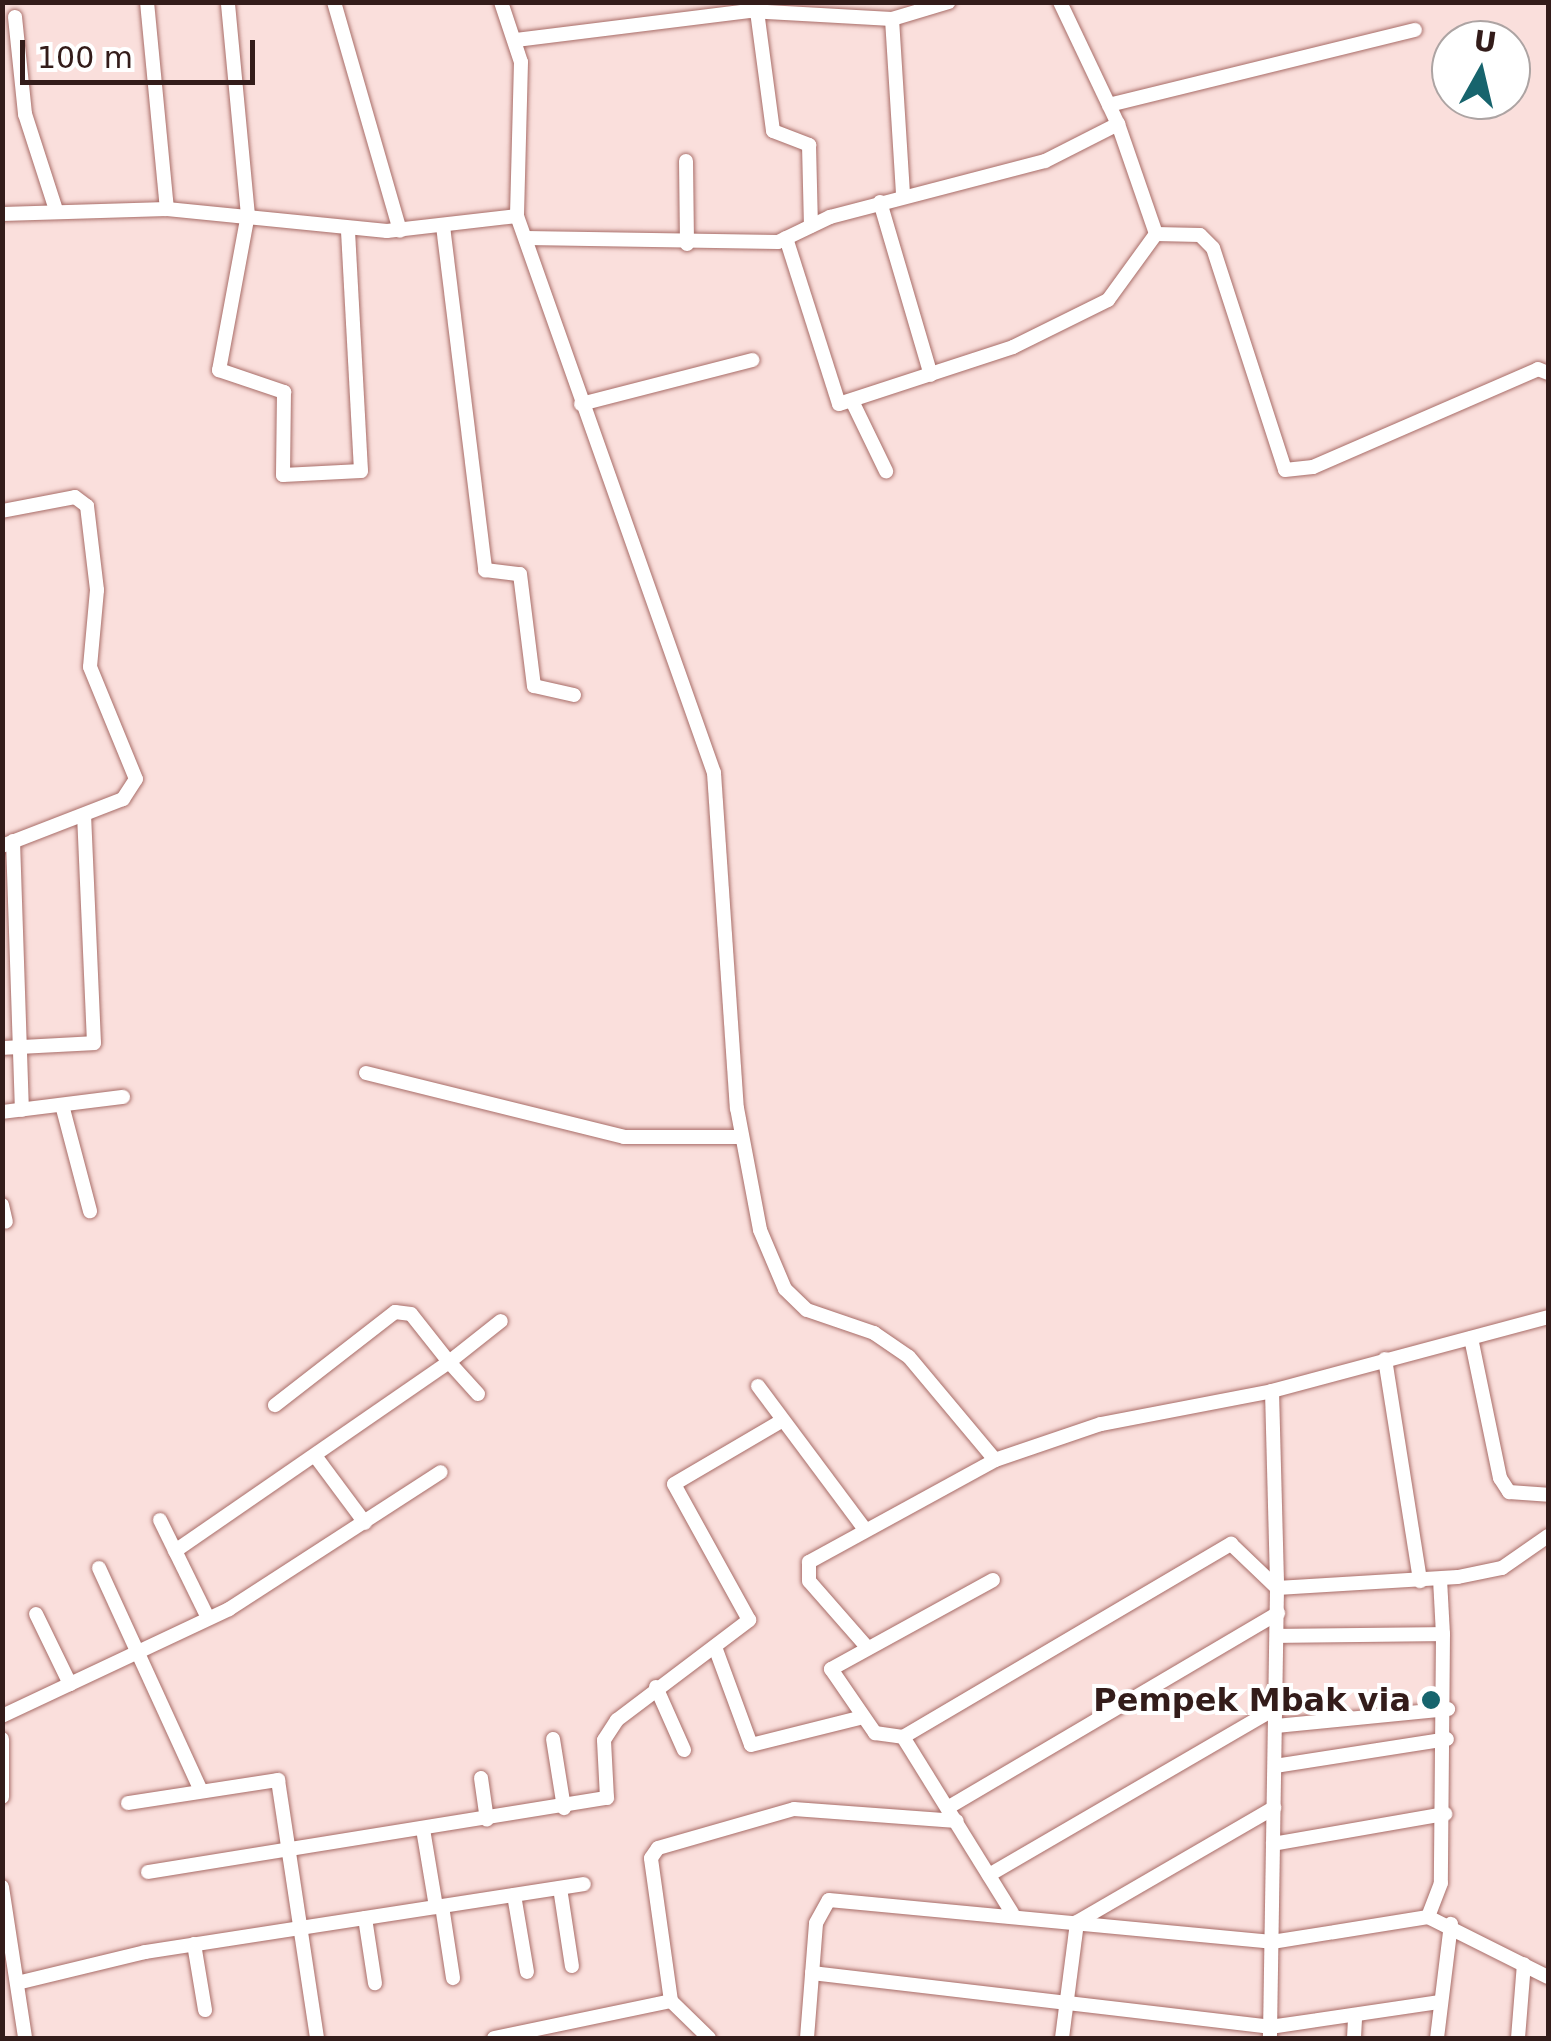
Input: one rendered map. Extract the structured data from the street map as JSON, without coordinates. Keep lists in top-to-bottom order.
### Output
{
  "places": ["Pempek Mbak via"],
  "scale_bar": "100 m",
  "north": "top"
}
